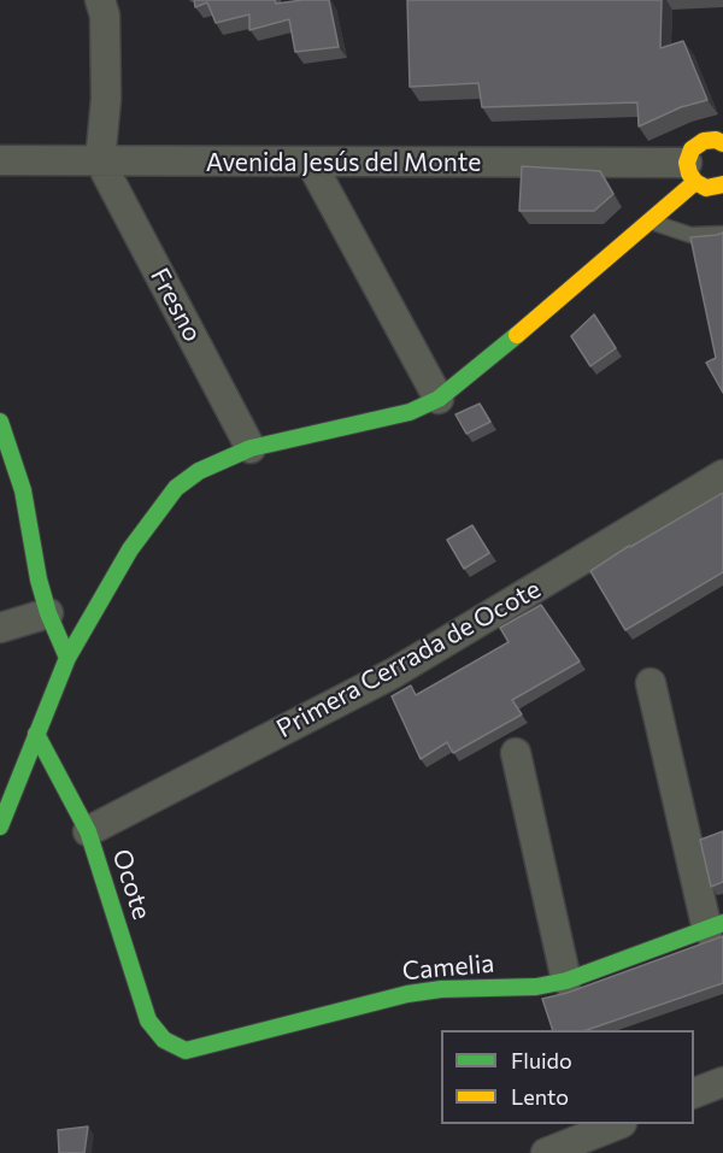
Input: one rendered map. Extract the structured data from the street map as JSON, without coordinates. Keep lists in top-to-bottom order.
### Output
{
  "streets": {
    "street": [
      "Avenida Jesús del Monte",
      "Fresno",
      "Primera Cerrada de Ocote",
      "Ocote",
      "Camelia"
    ]
  },
  "crossings": [
    ["Avenida Jesús del Monte", "Fresno"],
    ["Primera Cerrada de Ocote", "Ocote"],
    ["Ocote", "Camelia"]
  ],
  "legend": ["Fluido", "Lento"]
}
